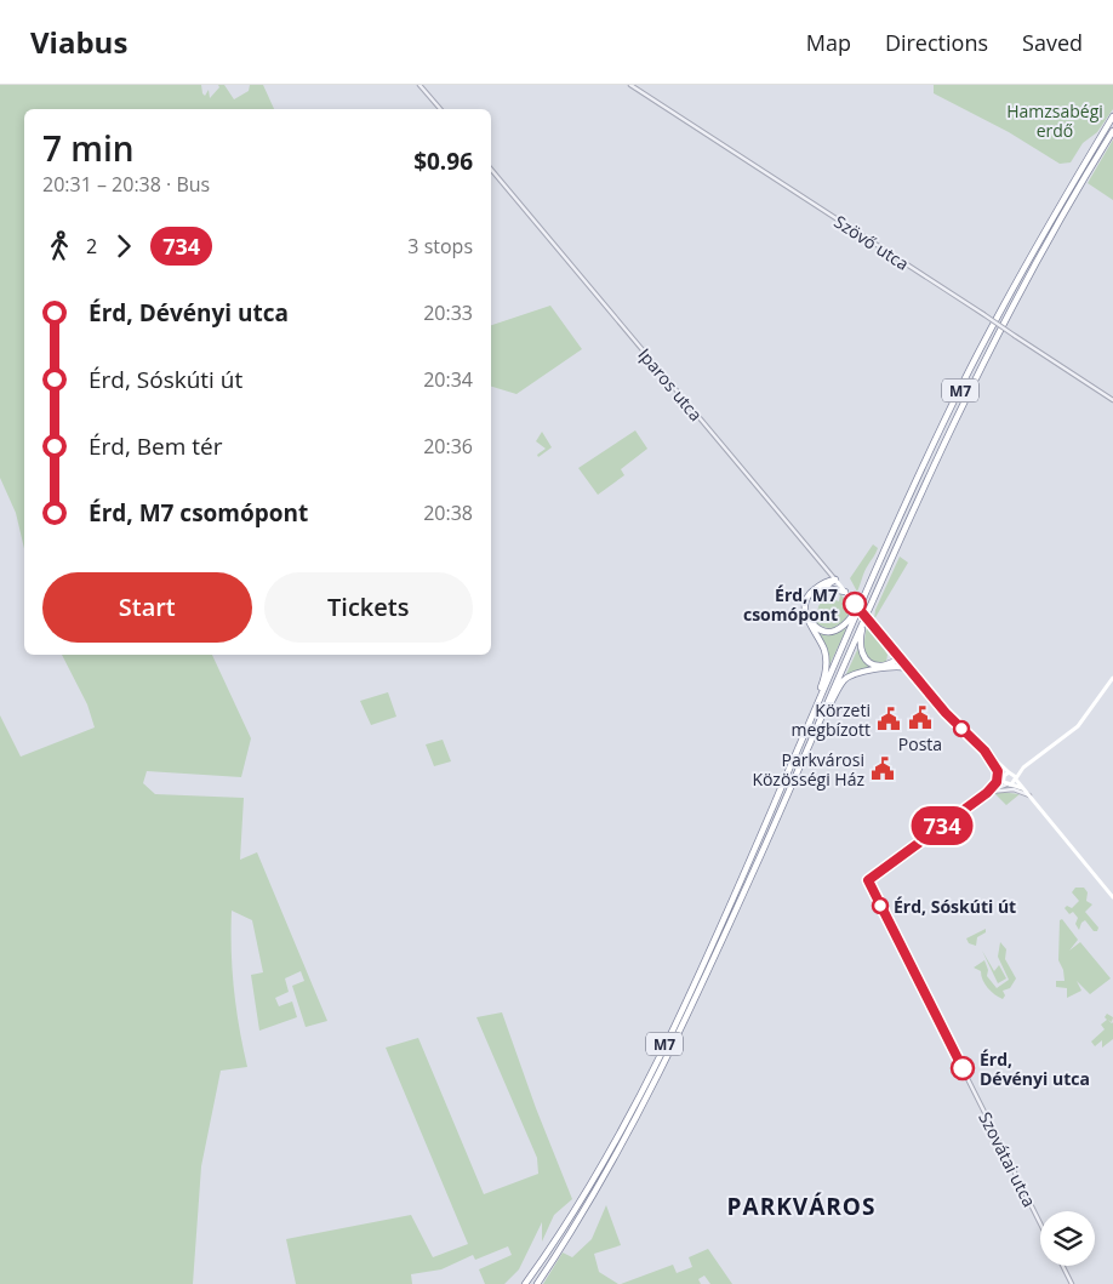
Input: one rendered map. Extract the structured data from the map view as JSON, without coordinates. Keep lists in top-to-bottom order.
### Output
{
  "streets": {
    "highway": ["M7"],
    "main road": ["Iparos utca"],
    "street": ["Szövő utca", "Szovátai utca"]
  },
  "districts": ["PARKVÁROS"],
  "parks": ["Hamzsabégi erdő"],
  "places": {
    "other": ["Érd, M7 csomópont", "Érd, Sóskúti út", "Érd, Dévényi utca"],
    "public building": ["Posta", "Körzeti megbízott", "Parkvárosi Közösségi Ház"]
  },
  "lines": ["bus line 734"],
  "page": {
    "header": "Viabus",
    "nav": ["Map", "Directions", "Saved"],
    "on_map": "734",
    "heading": ["7 min", "20:31 – 20:38 · Bus", "$0.96"],
    "legs": ["2", "734", "3 stops"],
    "list": [
      {
        "name": "Érd, Dévényi utca",
        "value": "20:33"
      },
      {
        "name": "Érd, Sóskúti út",
        "value": "20:34"
      },
      {
        "name": "Érd, Bem tér",
        "value": "20:36"
      },
      {
        "name": "Érd, M7 csomópont",
        "value": "20:38"
      }
    ],
    "buttons": ["Start", "Tickets"]
  }
}
